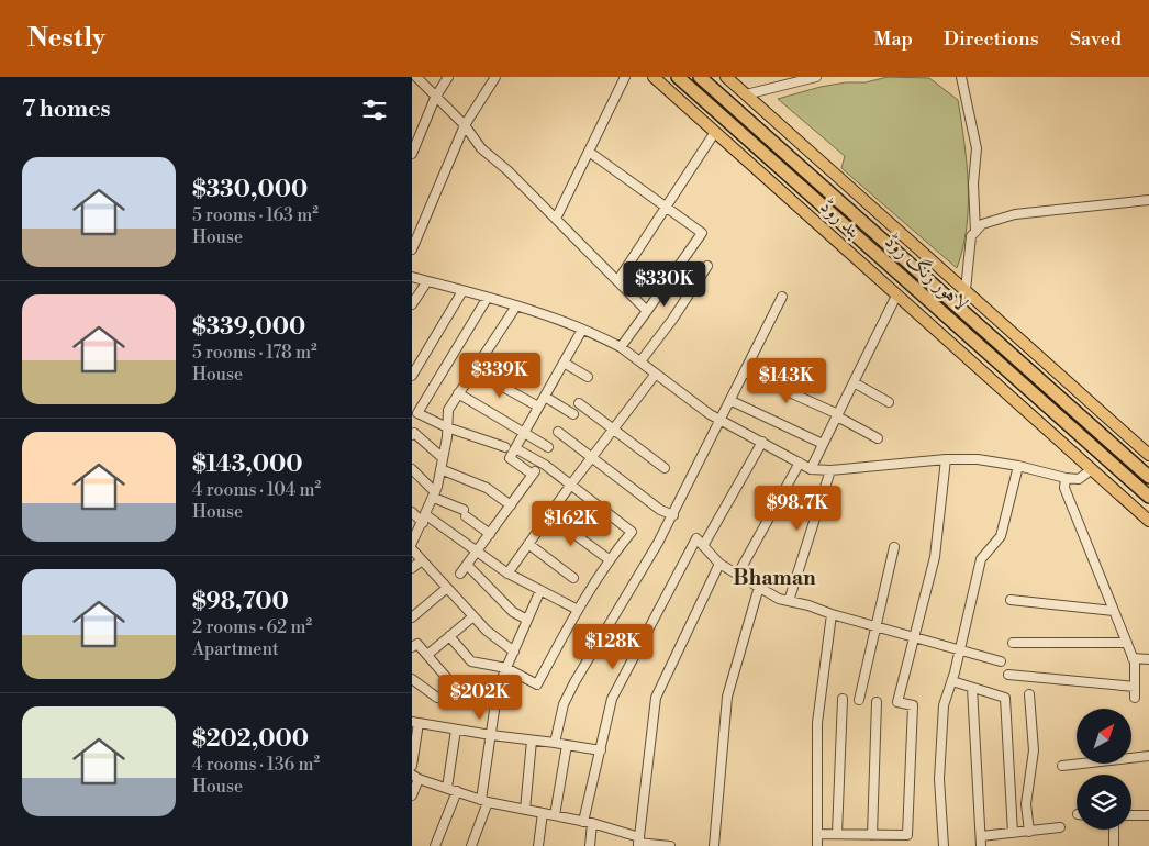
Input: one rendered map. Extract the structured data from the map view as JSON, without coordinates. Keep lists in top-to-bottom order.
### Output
{
  "streets": {
    "highway": ["لاہور رنگ روڈ"],
    "main road": ["بند روڈ"]
  },
  "districts": ["Bhaman"],
  "north": "top right",
  "page": {
    "header": "Nestly",
    "nav": ["Map", "Directions", "Saved"],
    "heading": "7 homes",
    "list": [
      {
        "name": "$330,000",
        "note": "5 rooms · 163 m² · House"
      },
      {
        "name": "$339,000",
        "note": "5 rooms · 178 m² · House"
      },
      {
        "name": "$143,000",
        "note": "4 rooms · 104 m² · House"
      },
      {
        "name": "$98,700",
        "note": "2 rooms · 62 m² · Apartment"
      },
      {
        "name": "$202,000",
        "note": "4 rooms · 136 m² · House"
      }
    ],
    "price": [
      "$330K",
      "$339K",
      "$143K",
      "$98.7K",
      "$162K",
      "$128K",
      "$202K"
    ]
  }
}
